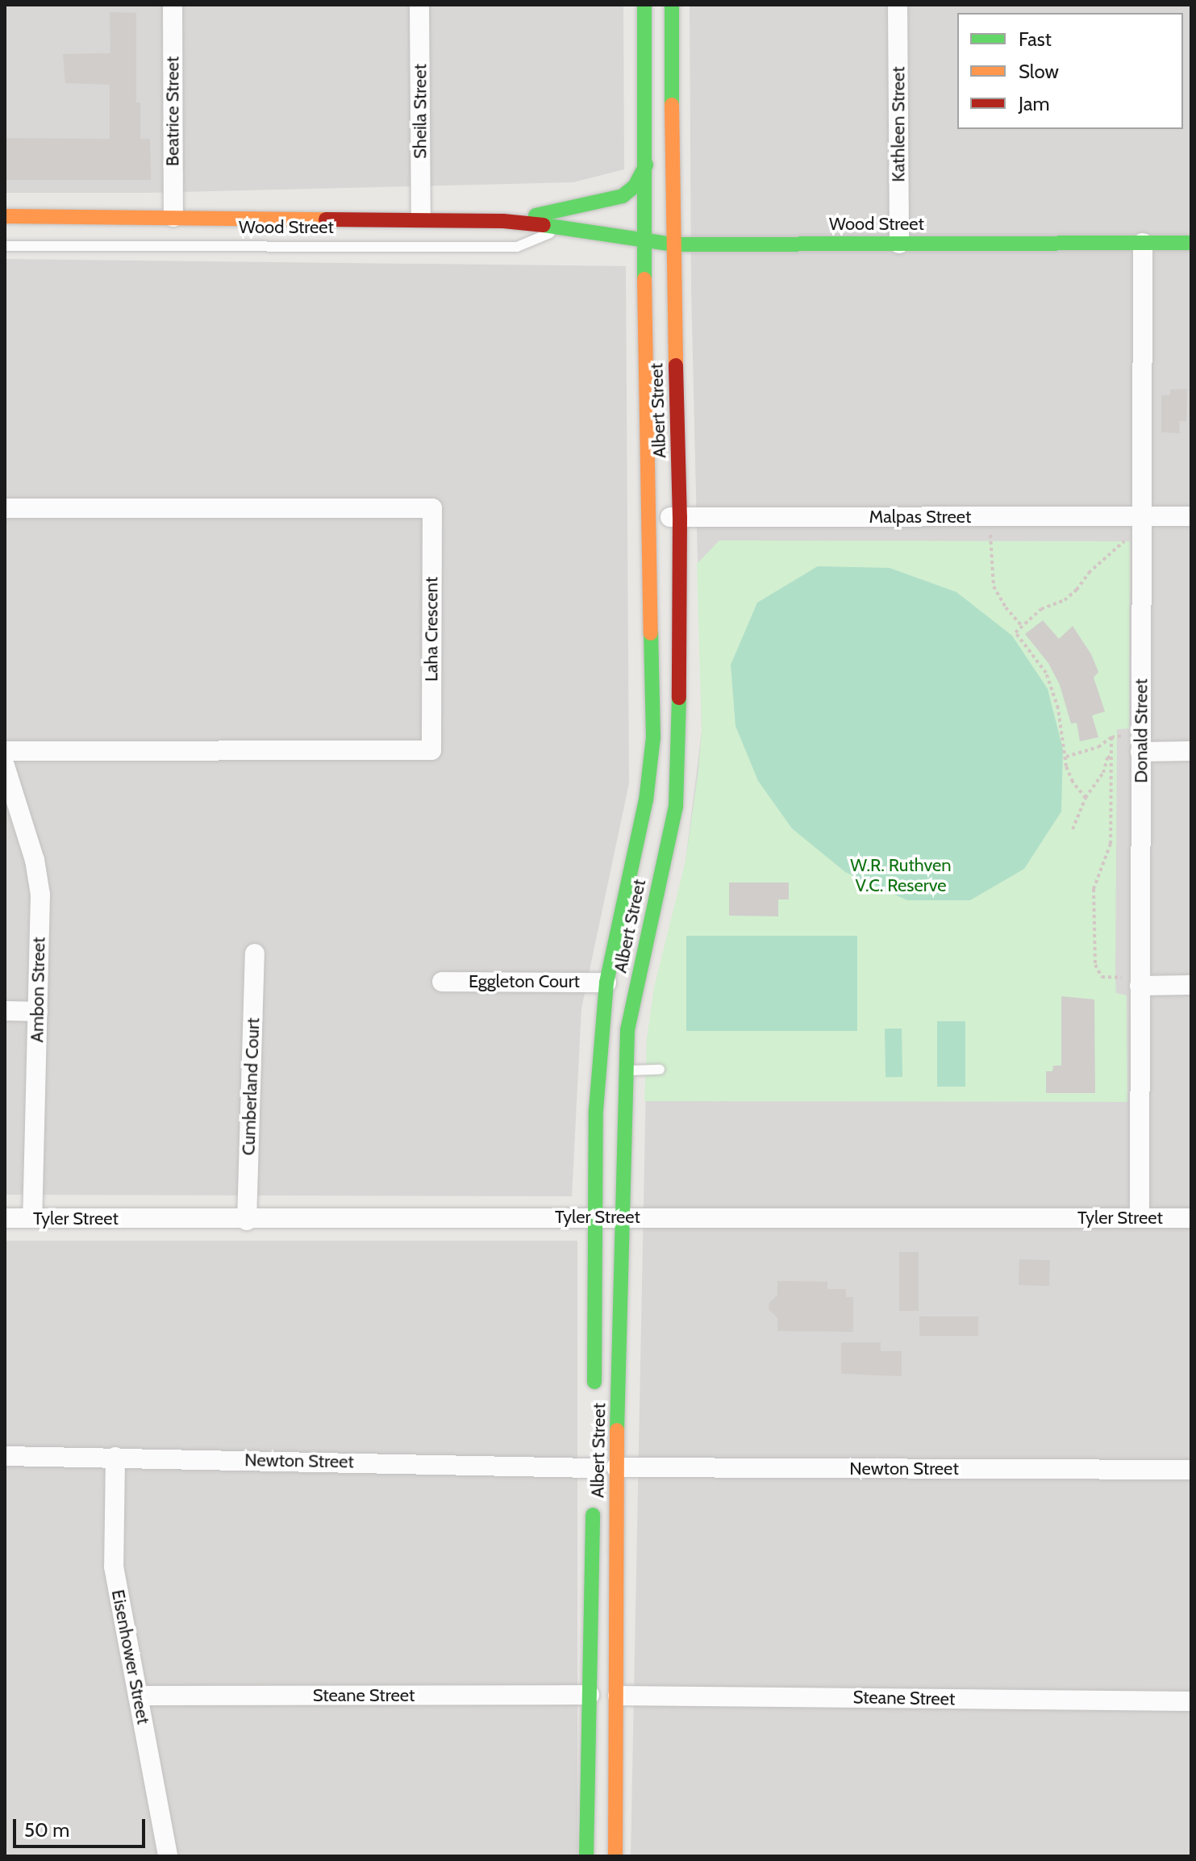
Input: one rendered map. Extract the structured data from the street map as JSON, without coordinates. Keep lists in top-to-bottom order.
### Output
{
  "streets": {
    "main road": ["Wood Street", "Albert Street"],
    "street": [
      "Beatrice Street",
      "Sheila Street",
      "Kathleen Street",
      "Malpas Street",
      "Laha Crescent",
      "Donald Street",
      "Eggleton Court",
      "Ambon Street",
      "Cumberland Court",
      "Tyler Street",
      "Newton Street",
      "Eisenhower Street",
      "Steane Street"
    ]
  },
  "crossings": [
    ["Beatrice Street", "Wood Street"],
    ["Sheila Street", "Wood Street"],
    ["Kathleen Street", "Wood Street"],
    ["Wood Street", "Albert Street"],
    ["Wood Street", "Donald Street"],
    ["Albert Street", "Malpas Street"],
    ["Albert Street", "Eggleton Court"],
    ["Albert Street", "Tyler Street"],
    ["Albert Street", "Newton Street"],
    ["Albert Street", "Steane Street"],
    ["Malpas Street", "Donald Street"],
    ["Donald Street", "Tyler Street"],
    ["Ambon Street", "Tyler Street"],
    ["Cumberland Court", "Tyler Street"],
    ["Newton Street", "Eisenhower Street"],
    ["Eisenhower Street", "Steane Street"]
  ],
  "parks": ["W.R. Ruthven V.C. Reserve"],
  "legend": ["Fast", "Slow", "Jam"],
  "scale_bar": "50 m"
}
